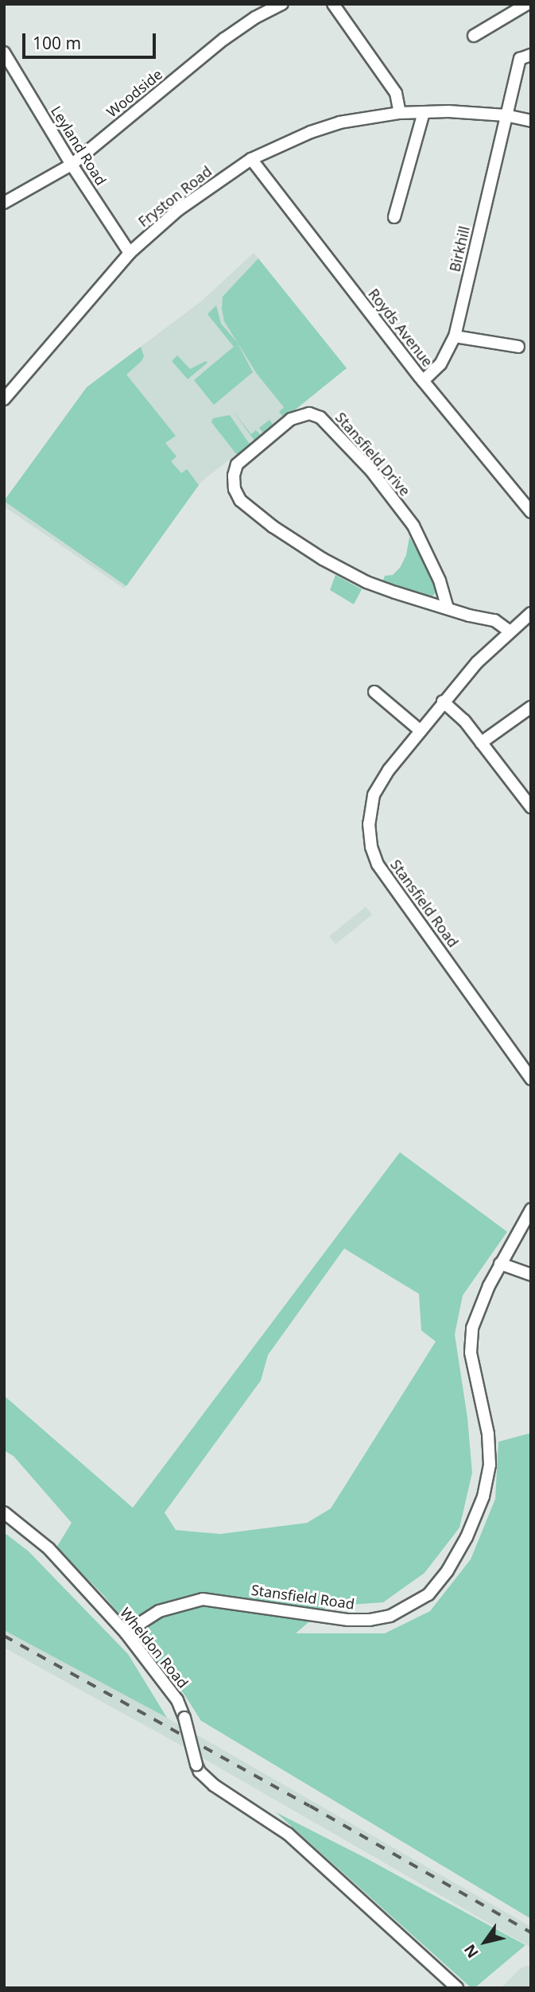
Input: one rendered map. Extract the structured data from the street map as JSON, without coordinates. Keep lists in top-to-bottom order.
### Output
{
  "streets": {
    "street": [
      "Woodside",
      "Leyland Road",
      "Fryston Road",
      "Birkhill",
      "Royds Avenue",
      "Stansfield Drive",
      "Stansfield Road",
      "Wheldon Road"
    ]
  },
  "crossings": [
    ["Woodside", "Leyland Road"],
    ["Leyland Road", "Fryston Road"],
    ["Fryston Road", "Birkhill"],
    ["Fryston Road", "Royds Avenue"],
    ["Birkhill", "Royds Avenue"],
    ["Stansfield Drive", "Stansfield Road"],
    ["Stansfield Road", "Wheldon Road"]
  ],
  "scale_bar": "100 m",
  "north": "bottom left"
}
